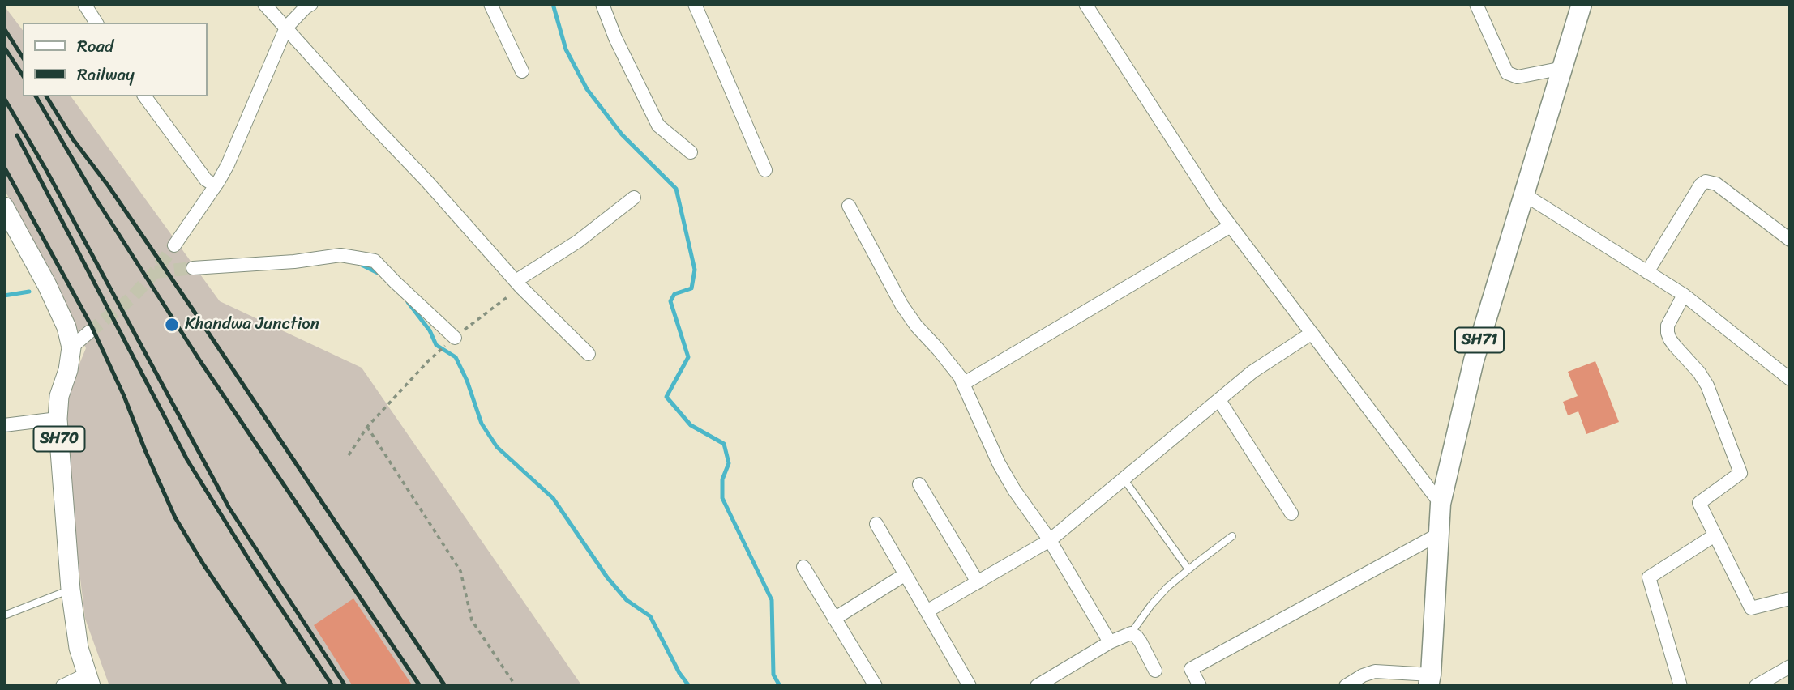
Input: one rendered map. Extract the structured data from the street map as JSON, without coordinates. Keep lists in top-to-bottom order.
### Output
{
  "streets": {
    "highway": ["SH71"],
    "main road": ["SH70"]
  },
  "places": ["Khandwa Junction"],
  "legend": ["Road", "Railway"]
}
